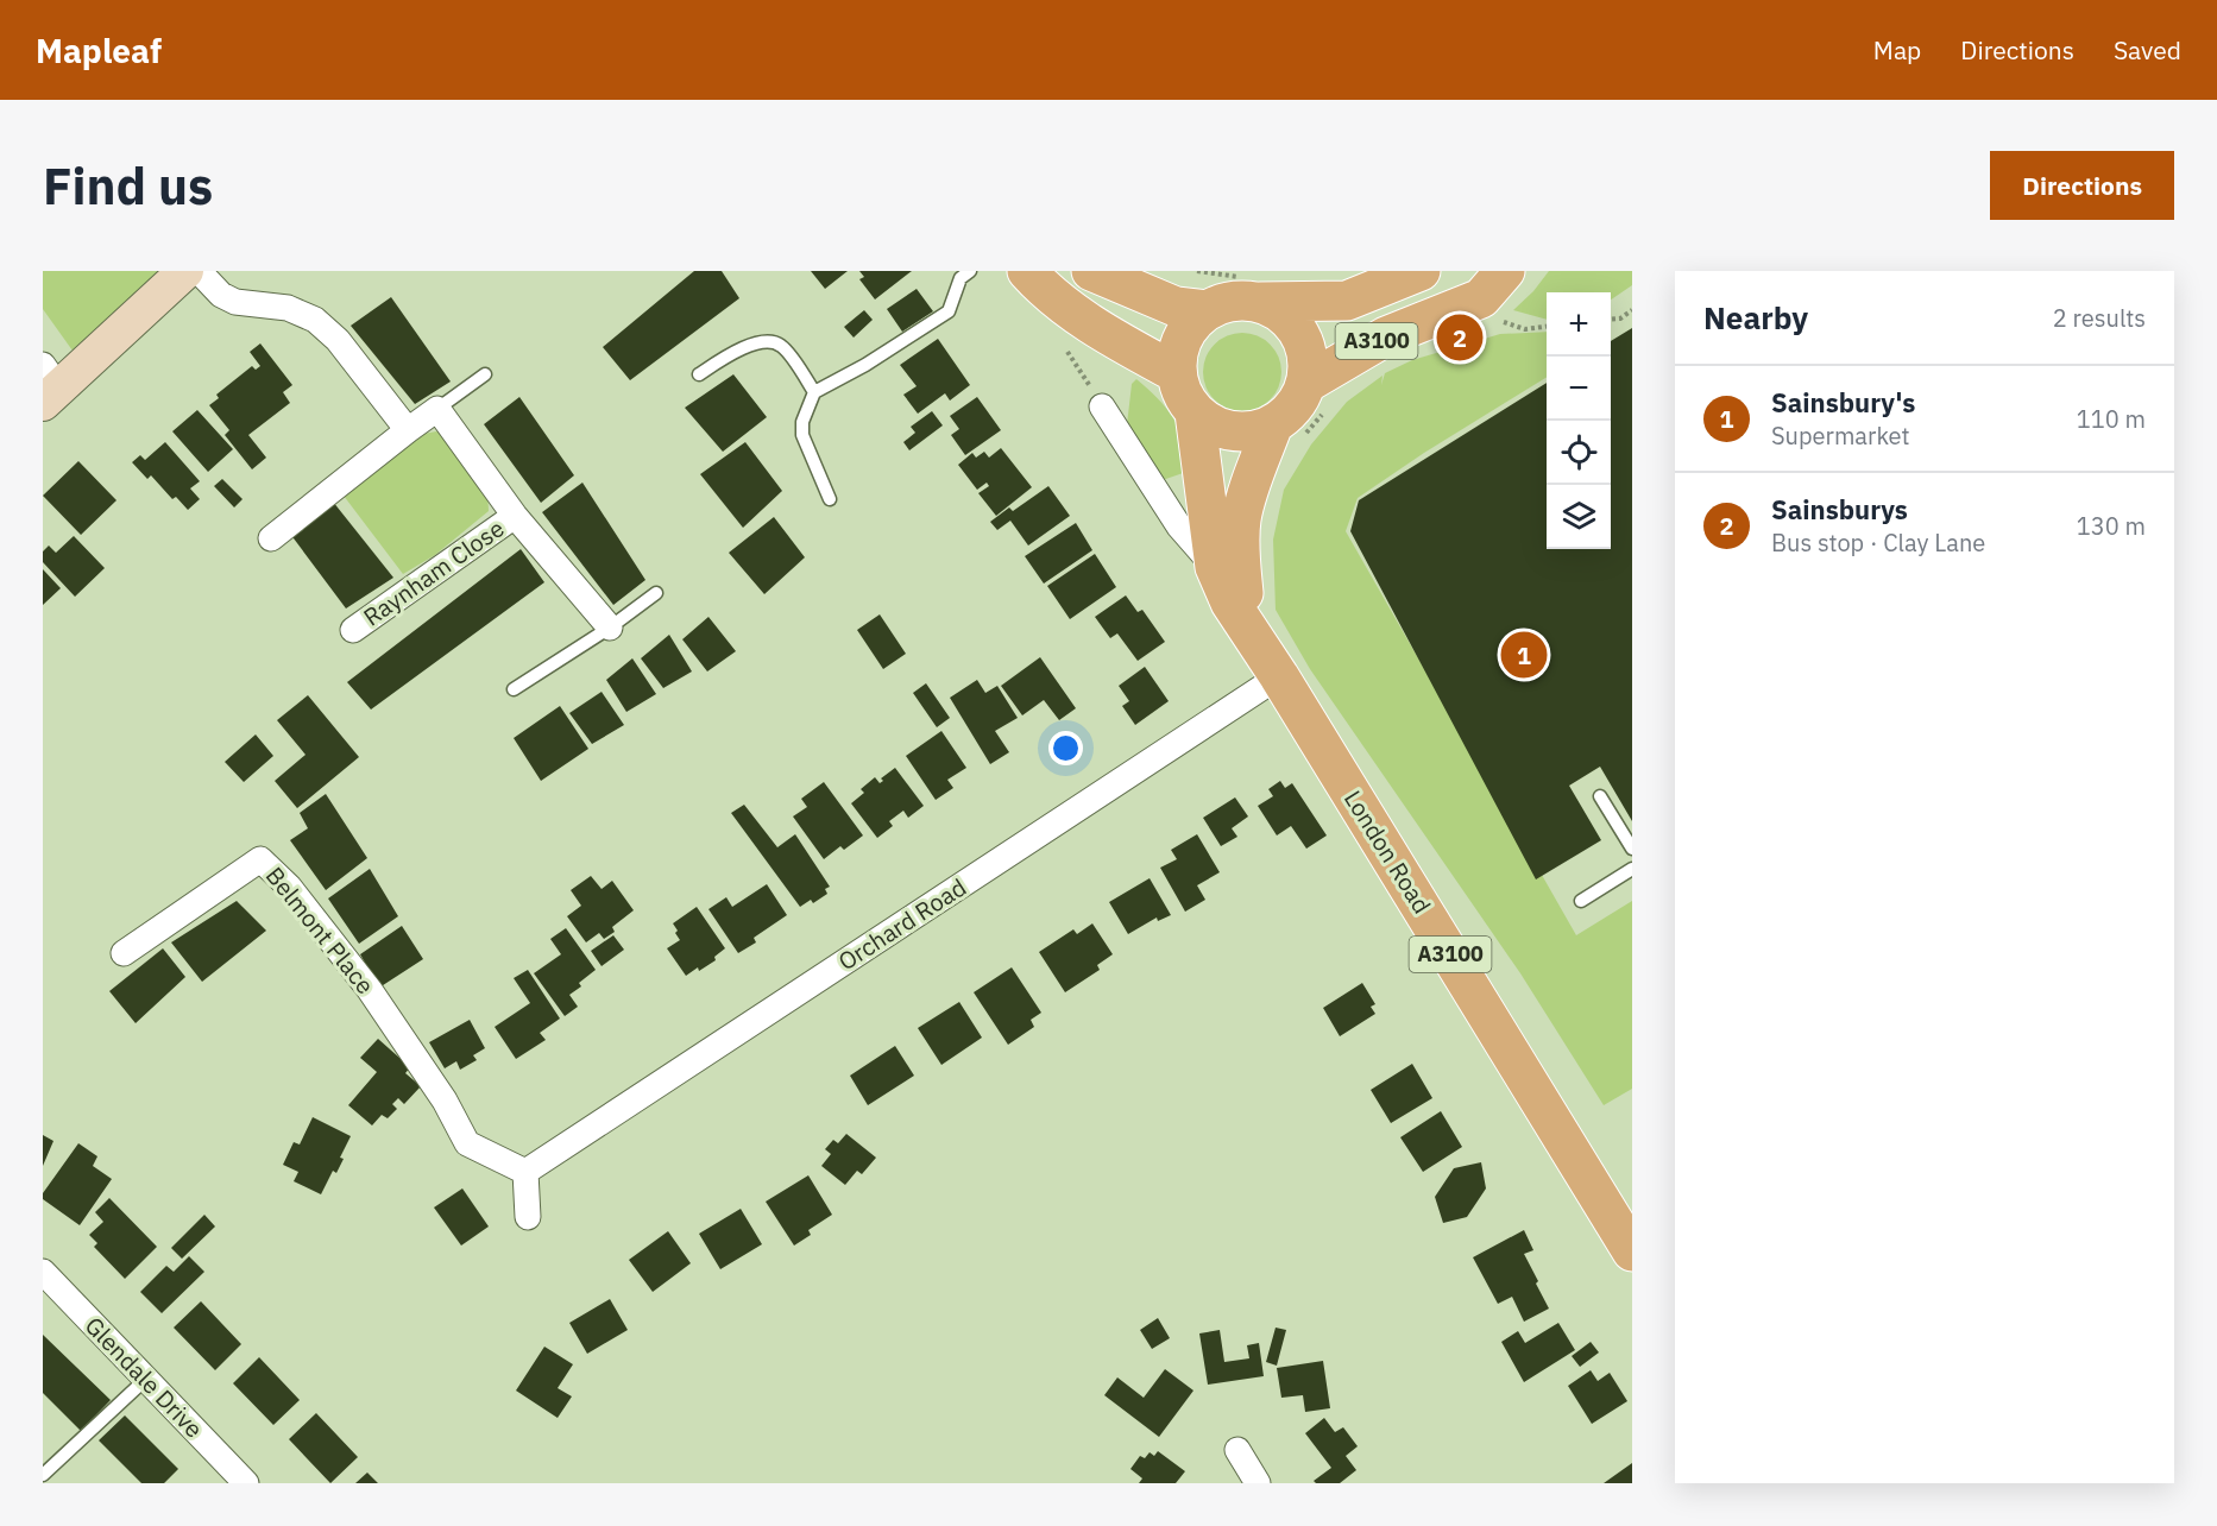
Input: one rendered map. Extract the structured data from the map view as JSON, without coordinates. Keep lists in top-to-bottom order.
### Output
{
  "streets": {
    "main road": ["A3100", "London Road"],
    "street": [
      "Raynham Close",
      "Orchard Road",
      "Belmont Place",
      "Glendale Drive"
    ]
  },
  "crossings": [
    ["A3100", "London Road"],
    ["London Road", "Orchard Road"],
    ["Orchard Road", "Belmont Place"]
  ],
  "page": {
    "header": "Mapleaf",
    "nav": ["Map", "Directions", "Saved"],
    "buttons": "Directions",
    "title": "Find us",
    "heading": ["Nearby", "2 results"],
    "map_buttons": ["+", "−"],
    "pins": ["2", "1"],
    "list": [
      {
        "mark": "1",
        "name": "Sainsbury's",
        "note": "Supermarket",
        "value": "110 m"
      },
      {
        "mark": "2",
        "name": "Sainsburys",
        "note": "Bus stop · Clay Lane",
        "value": "130 m"
      }
    ]
  }
}
